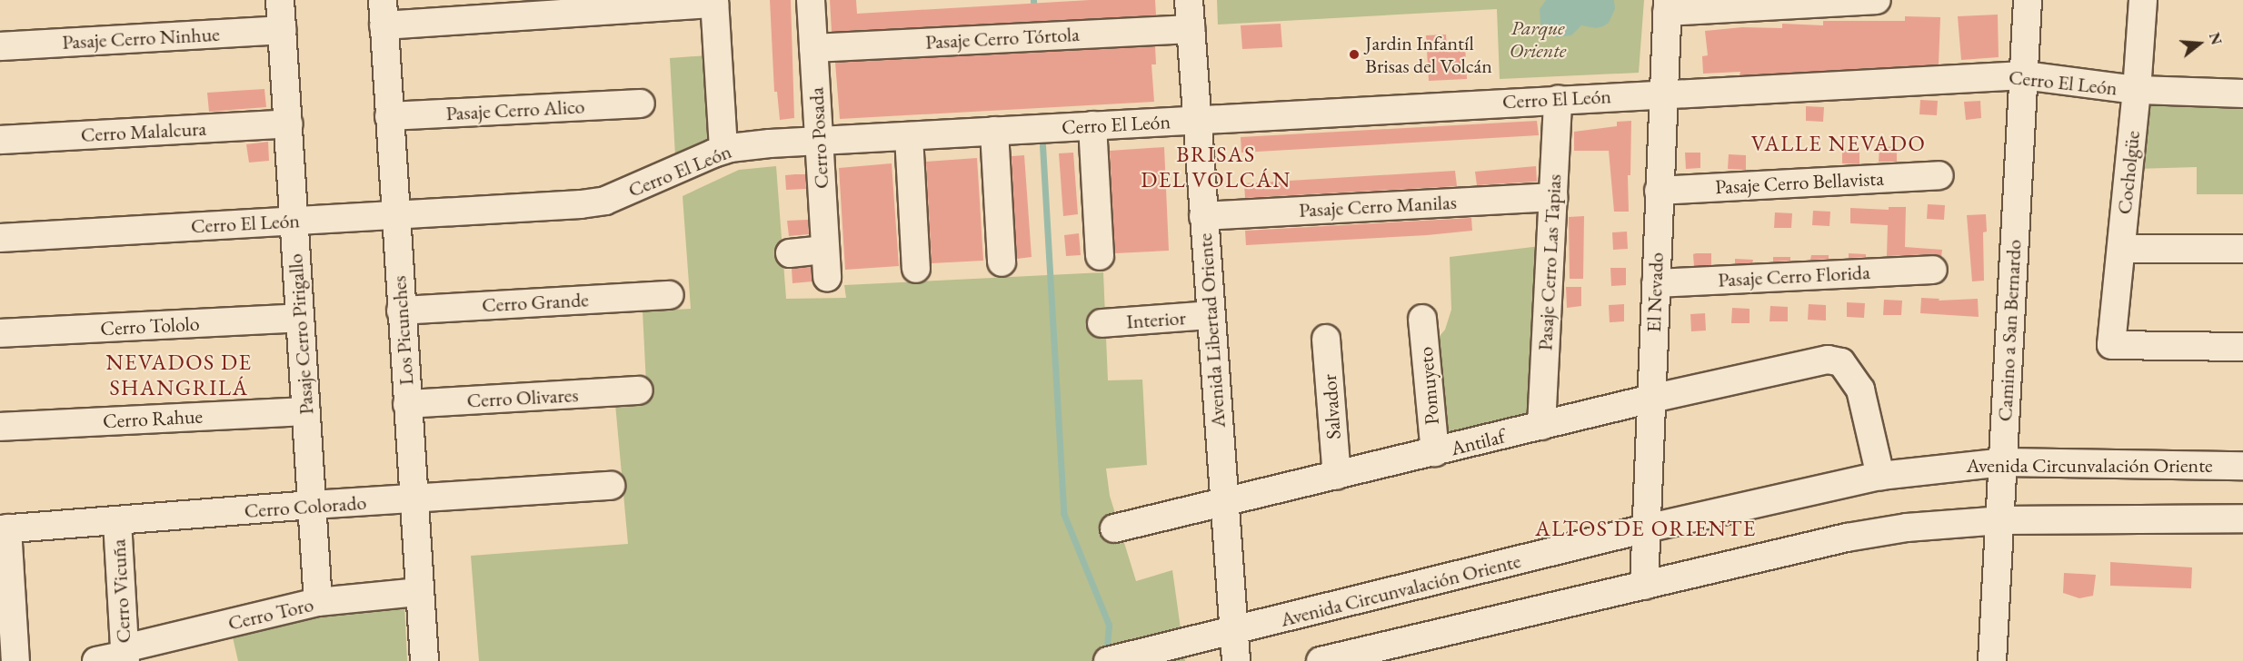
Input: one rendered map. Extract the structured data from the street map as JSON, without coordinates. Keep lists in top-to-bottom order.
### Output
{
  "streets": {
    "street": [
      "Pasaje Cerro Ninhue",
      "Pasaje Cerro Tórtola",
      "Cerro El León",
      "Pasaje Cerro Alico",
      "Cerro Malalcura",
      "Cerro Posada",
      "Cocholgüe",
      "Pasaje Cerro Bellavista",
      "Pasaje Cerro Manilas",
      "Pasaje Cerro Las Tapias",
      "Pasaje Cerro Florida",
      "El Nevado",
      "Cerro Grande",
      "Interior",
      "Cerro Tololo",
      "Los Picunches",
      "Avenida Libertad Oriente",
      "Camino a San Bernardo",
      "Pasaje Cerro Pirigallo",
      "Pomuyeto",
      "Cerro Olivares",
      "Salvador",
      "Cerro Rahue",
      "Antilaf",
      "Avenida Circunvalación Oriente",
      "Cerro Colorado",
      "Cerro Vicuña",
      "Cerro Toro"
    ]
  },
  "crossings": [
    ["Pasaje Cerro Ninhue", "Pasaje Cerro Pirigallo"],
    ["Pasaje Cerro Tórtola", "Cerro Posada"],
    ["Pasaje Cerro Tórtola", "Avenida Libertad Oriente"],
    ["Cerro El León", "Cerro Posada"],
    ["Cerro El León", "Cocholgüe"],
    ["Cerro El León", "Pasaje Cerro Las Tapias"],
    ["Cerro El León", "El Nevado"],
    ["Cerro El León", "Los Picunches"],
    ["Cerro El León", "Avenida Libertad Oriente"],
    ["Cerro El León", "Camino a San Bernardo"],
    ["Cerro El León", "Pasaje Cerro Pirigallo"],
    ["Pasaje Cerro Alico", "Los Picunches"],
    ["Cerro Malalcura", "Pasaje Cerro Pirigallo"],
    ["Pasaje Cerro Bellavista", "El Nevado"],
    ["Pasaje Cerro Manilas", "Pasaje Cerro Las Tapias"],
    ["Pasaje Cerro Manilas", "Avenida Libertad Oriente"],
    ["Pasaje Cerro Las Tapias", "Antilaf"],
    ["Pasaje Cerro Florida", "El Nevado"],
    ["El Nevado", "Antilaf"],
    ["El Nevado", "Avenida Circunvalación Oriente"],
    ["Cerro Grande", "Los Picunches"],
    ["Interior", "Avenida Libertad Oriente"],
    ["Cerro Tololo", "Pasaje Cerro Pirigallo"],
    ["Los Picunches", "Cerro Olivares"],
    ["Los Picunches", "Cerro Colorado"],
    ["Los Picunches", "Cerro Toro"],
    ["Avenida Libertad Oriente", "Antilaf"],
    ["Avenida Libertad Oriente", "Avenida Circunvalación Oriente"],
    ["Camino a San Bernardo", "Avenida Circunvalación Oriente"],
    ["Pasaje Cerro Pirigallo", "Cerro Rahue"],
    ["Pasaje Cerro Pirigallo", "Cerro Colorado"],
    ["Pasaje Cerro Pirigallo", "Cerro Toro"],
    ["Pomuyeto", "Antilaf"],
    ["Salvador", "Antilaf"],
    ["Antilaf", "Avenida Circunvalación Oriente"],
    ["Cerro Colorado", "Cerro Vicuña"],
    ["Cerro Vicuña", "Cerro Toro"]
  ],
  "districts": [
    "VALLE NEVADO",
    "BRISAS DEL VOLCÁN",
    "NEVADOS DE SHANGRILÁ",
    "ALTOS DE ORIENTE"
  ],
  "parks": ["Parque Oriente"],
  "places": ["Jardin Infantíl Brisas del Volcán"],
  "north": "right"
}
